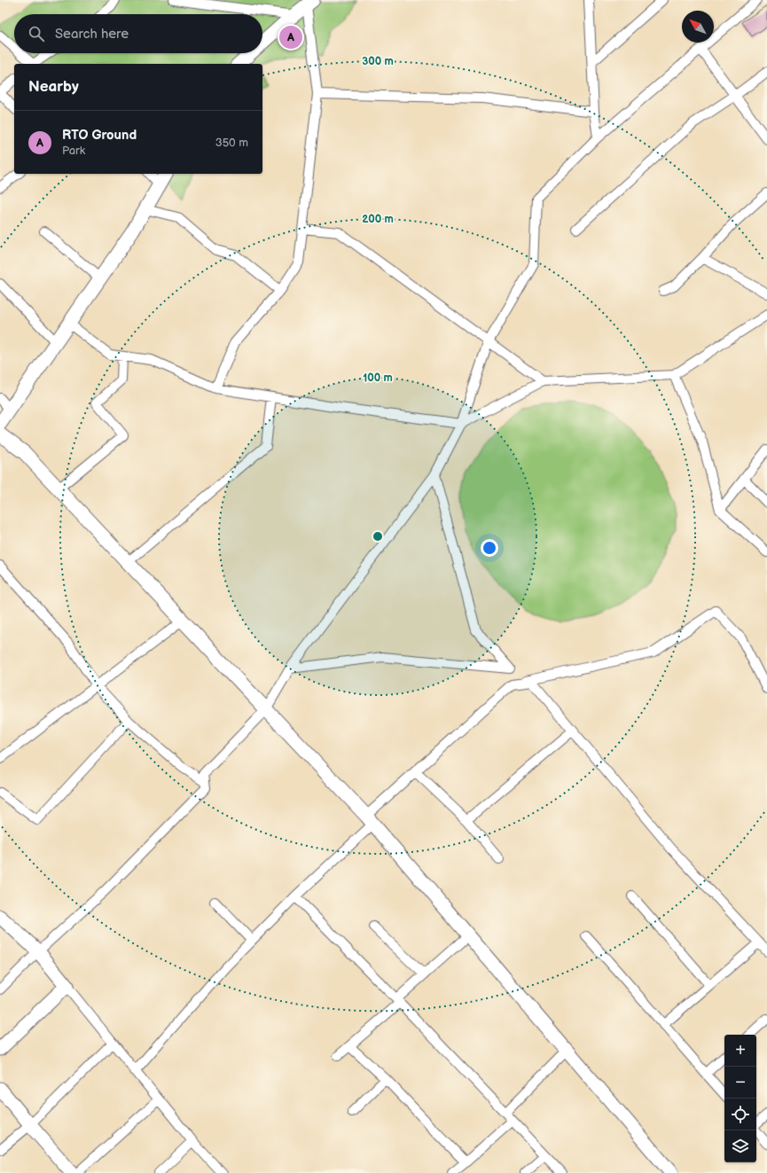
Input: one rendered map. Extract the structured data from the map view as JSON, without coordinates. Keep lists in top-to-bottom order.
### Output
{
  "north": "top left",
  "page": {
    "search": "Search here",
    "pins": "A",
    "heading": "Nearby",
    "list": [
      {
        "mark": "A",
        "name": "RTO Ground",
        "note": "Park",
        "value": "350 m"
      }
    ],
    "map_buttons": ["+", "−"]
  },
  "rings": ["300 m", "200 m", "100 m"]
}
